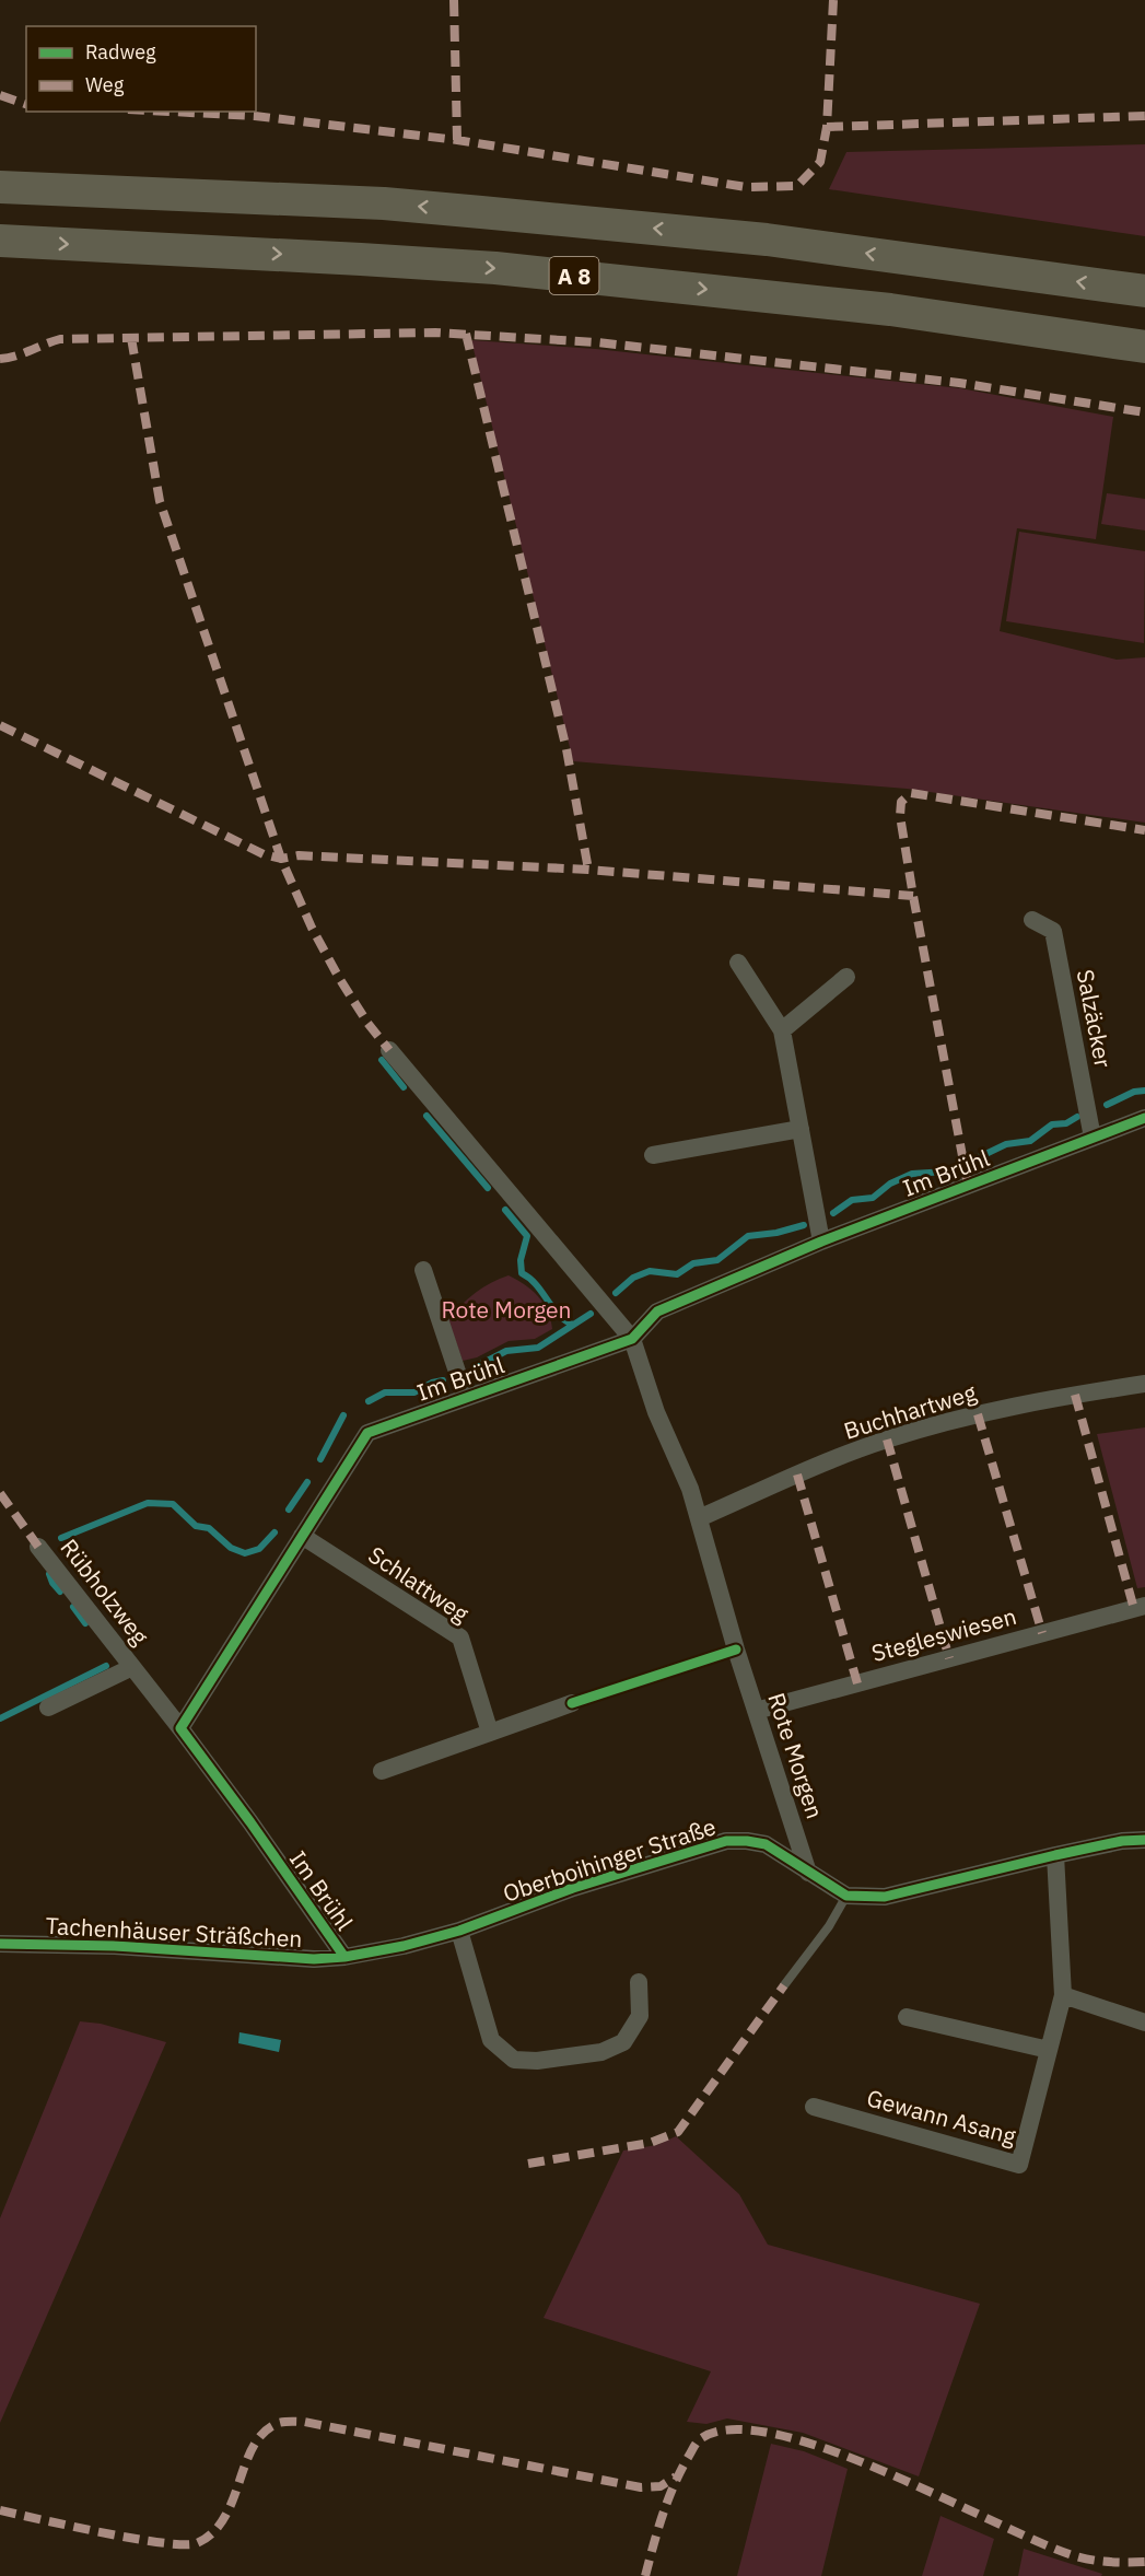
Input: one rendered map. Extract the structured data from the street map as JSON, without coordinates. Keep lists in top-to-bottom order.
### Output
{
  "streets": {
    "highway": ["A 8"],
    "street": [
      "Salzäcker",
      "Im Brühl",
      "Buchhartweg",
      "Schlattweg",
      "Rübholzweg",
      "Stegleswiesen",
      "Rote Morgen",
      "Oberboihinger Straße",
      "Tachenhäuser Sträßchen",
      "Gewann Asang"
    ]
  },
  "crossings": [
    ["Salzäcker", "Im Brühl"],
    ["Im Brühl", "Schlattweg"],
    ["Im Brühl", "Rübholzweg"],
    ["Im Brühl", "Rote Morgen"],
    ["Im Brühl", "Oberboihinger Straße"],
    ["Im Brühl", "Tachenhäuser Sträßchen"],
    ["Buchhartweg", "Rote Morgen"],
    ["Stegleswiesen", "Rote Morgen"],
    ["Rote Morgen", "Oberboihinger Straße"],
    ["Oberboihinger Straße", "Tachenhäuser Sträßchen"],
    ["Oberboihinger Straße", "Gewann Asang"]
  ],
  "parks": ["Rote Morgen"],
  "legend": ["Radweg", "Weg"]
}
